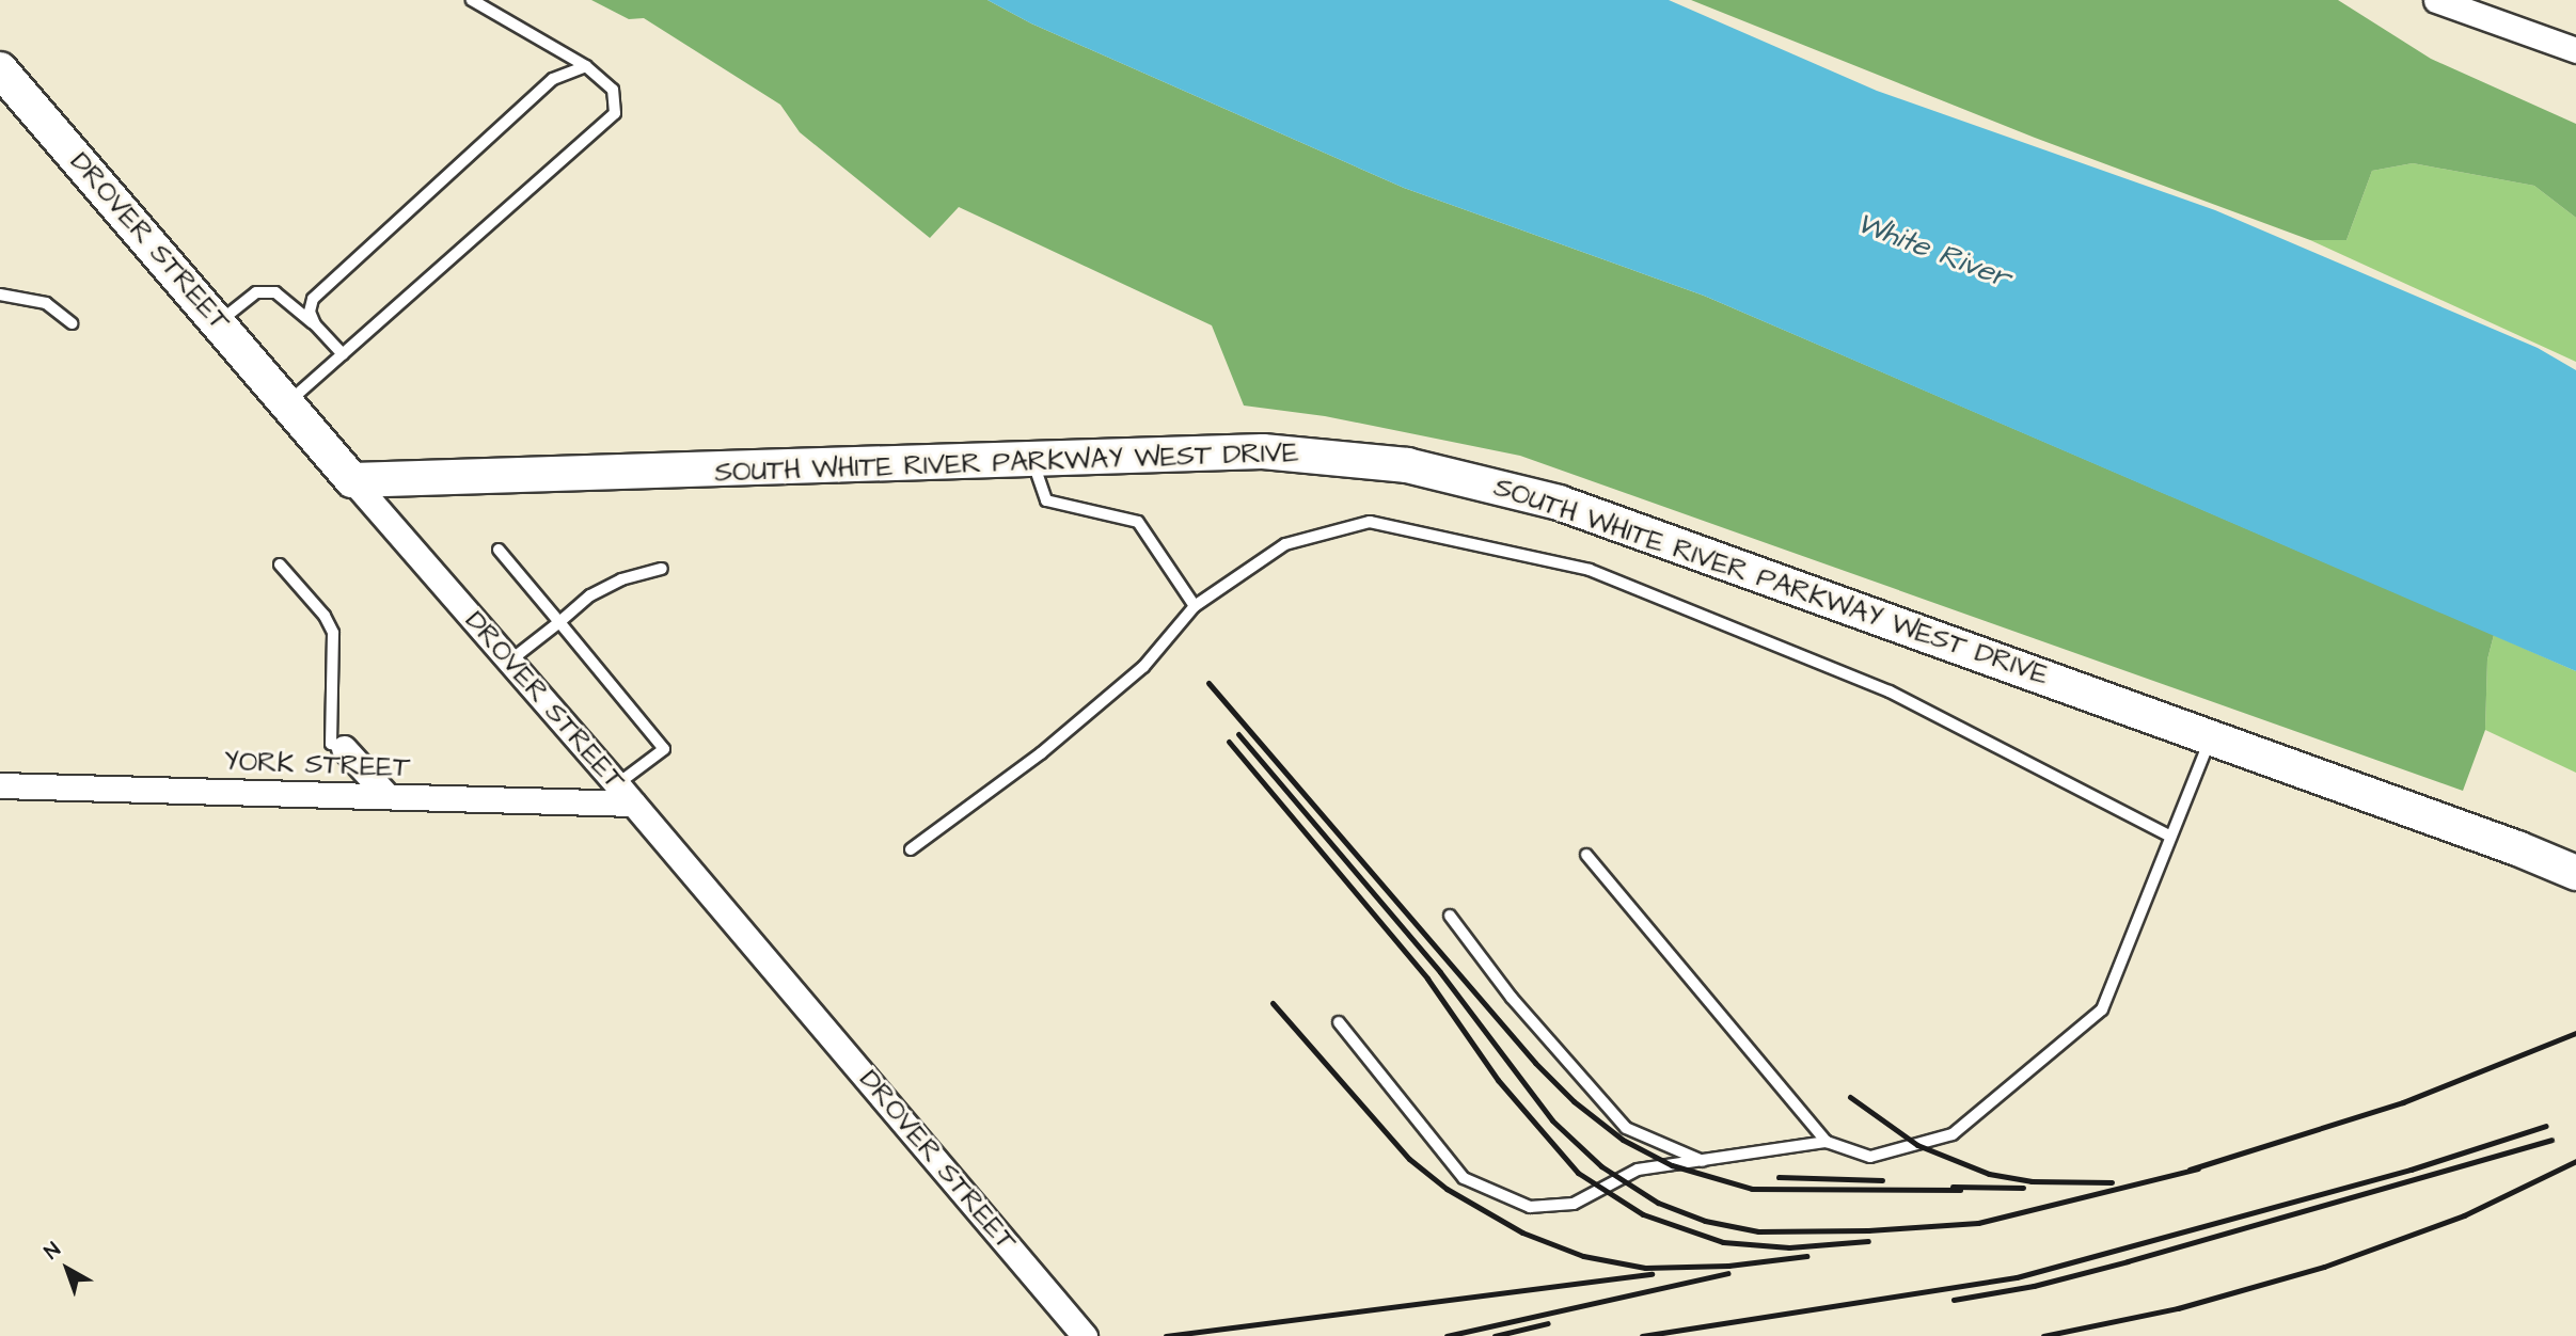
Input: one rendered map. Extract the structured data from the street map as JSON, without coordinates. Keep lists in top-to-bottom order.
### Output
{
  "streets": {
    "street": ["DROVER STREET", "SOUTH WHITE RIVER PARKWAY WEST DRIVE", "YORK STREET"]
  },
  "crossings": [
    ["DROVER STREET", "SOUTH WHITE RIVER PARKWAY WEST DRIVE"],
    ["DROVER STREET", "YORK STREET"]
  ],
  "water": ["White River"],
  "north": "top left"
}
